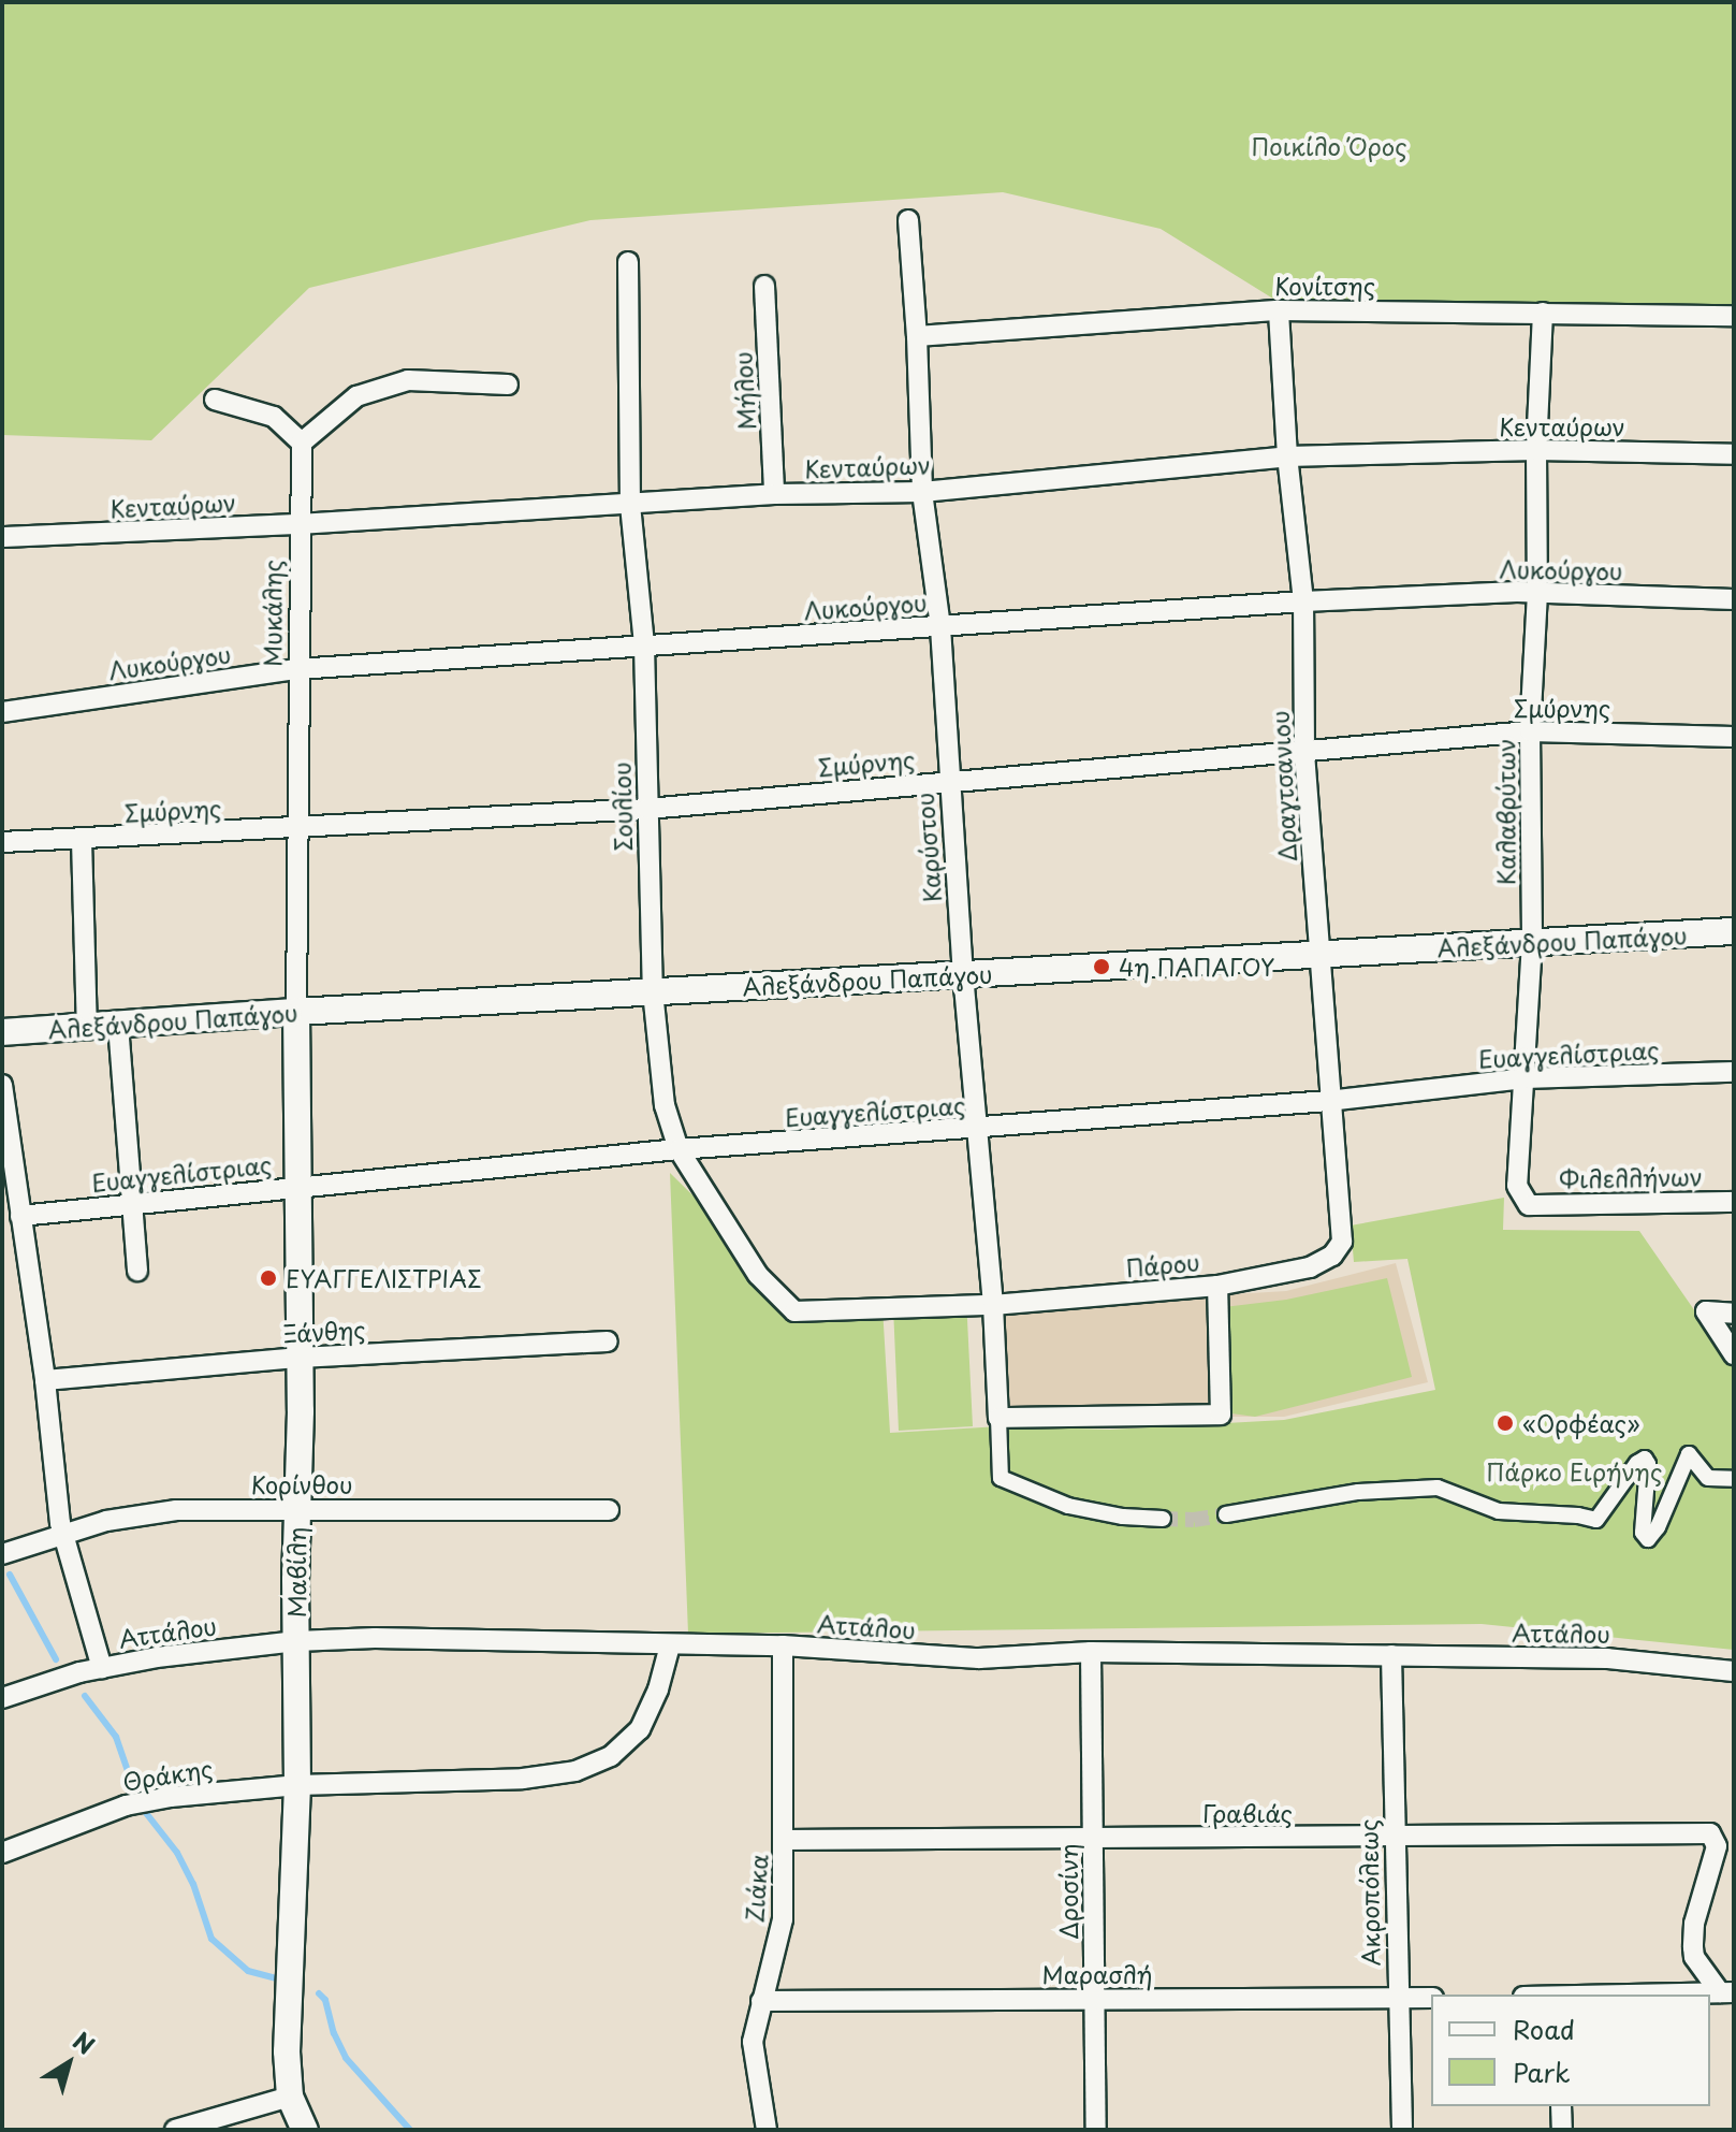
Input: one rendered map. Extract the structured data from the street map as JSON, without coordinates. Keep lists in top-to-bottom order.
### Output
{
  "streets": {
    "street": [
      "Κονίτσης",
      "Μήλου",
      "Κενταύρων",
      "Λυκούργου",
      "Μυκάλης",
      "Σμύρνης",
      "Δραγτσανιου",
      "Σουλίου",
      "Καλαβρύτων",
      "Καρύστου",
      "Αλεξάνδρου Παπάγου",
      "Ευαγγελίστριας",
      "Φιλελλήνων",
      "Πάρου",
      "Ξάνθης",
      "Κορίνθου",
      "Μαβίλη",
      "Αττάλου",
      "Θράκης",
      "Γραβιάς",
      "Ζιάκα",
      "Δροσίνη",
      "Ακροπόλεως",
      "Μαρασλή"
    ]
  },
  "crossings": [
    ["Κονίτσης", "Δραγτσανιου"],
    ["Κονίτσης", "Καλαβρύτων"],
    ["Κονίτσης", "Καρύστου"],
    ["Μήλου", "Κενταύρων"],
    ["Κενταύρων", "Μυκάλης"],
    ["Κενταύρων", "Δραγτσανιου"],
    ["Κενταύρων", "Σουλίου"],
    ["Κενταύρων", "Καλαβρύτων"],
    ["Κενταύρων", "Καρύστου"],
    ["Λυκούργου", "Μυκάλης"],
    ["Λυκούργου", "Δραγτσανιου"],
    ["Λυκούργου", "Σουλίου"],
    ["Λυκούργου", "Καλαβρύτων"],
    ["Λυκούργου", "Καρύστου"],
    ["Μυκάλης", "Σμύρνης"],
    ["Μυκάλης", "Αλεξάνδρου Παπάγου"],
    ["Μυκάλης", "Μαβίλη"],
    ["Σμύρνης", "Δραγτσανιου"],
    ["Σμύρνης", "Σουλίου"],
    ["Σμύρνης", "Καλαβρύτων"],
    ["Σμύρνης", "Καρύστου"],
    ["Δραγτσανιου", "Αλεξάνδρου Παπάγου"],
    ["Δραγτσανιου", "Ευαγγελίστριας"],
    ["Δραγτσανιου", "Πάρου"],
    ["Σουλίου", "Καρύστου"],
    ["Σουλίου", "Αλεξάνδρου Παπάγου"],
    ["Σουλίου", "Ευαγγελίστριας"],
    ["Σουλίου", "Πάρου"],
    ["Καλαβρύτων", "Αλεξάνδρου Παπάγου"],
    ["Καλαβρύτων", "Ευαγγελίστριας"],
    ["Καλαβρύτων", "Φιλελλήνων"],
    ["Καρύστου", "Αλεξάνδρου Παπάγου"],
    ["Καρύστου", "Ευαγγελίστριας"],
    ["Καρύστου", "Πάρου"],
    ["Αλεξάνδρου Παπάγου", "Μαβίλη"],
    ["Ευαγγελίστριας", "Μαβίλη"],
    ["Ξάνθης", "Μαβίλη"],
    ["Κορίνθου", "Μαβίλη"],
    ["Μαβίλη", "Αττάλου"],
    ["Μαβίλη", "Θράκης"],
    ["Αττάλου", "Θράκης"],
    ["Αττάλου", "Ζιάκα"],
    ["Αττάλου", "Δροσίνη"],
    ["Αττάλου", "Ακροπόλεως"],
    ["Γραβιάς", "Ζιάκα"],
    ["Γραβιάς", "Δροσίνη"],
    ["Γραβιάς", "Ακροπόλεως"],
    ["Ζιάκα", "Μαρασλή"],
    ["Δροσίνη", "Μαρασλή"],
    ["Ακροπόλεως", "Μαρασλή"]
  ],
  "parks": ["Ποικίλο Όρος", "Πάρκο Ειρήνης"],
  "places": ["4η ΠΑΠΑΓΟΥ", "ΕΥΑΓΓΕΛΙΣΤΡΙΑΣ", "«Ορφέας»"],
  "legend": ["Road", "Park"],
  "north": "top right"
}
